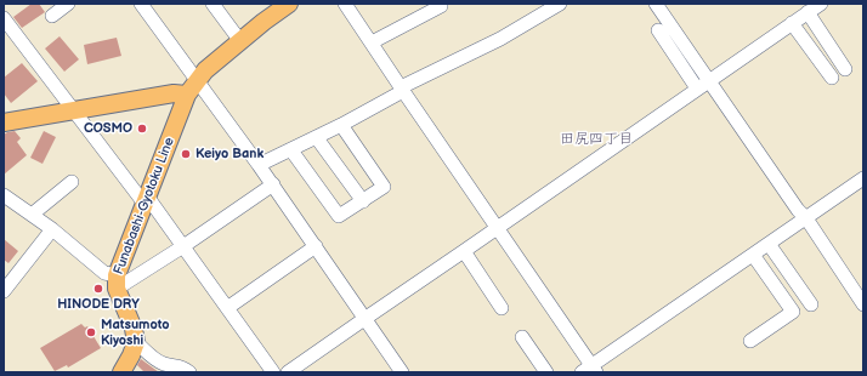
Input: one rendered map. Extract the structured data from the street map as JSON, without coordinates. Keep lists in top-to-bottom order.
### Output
{
  "streets": {
    "main road": ["Funabashi-Gyotoku Line"]
  },
  "districts": ["田尻四丁目"],
  "places": [
    "COSMO",
    "Keiyo Bank",
    "HINODE DRY",
    "Matsumoto Kiyoshi"
  ]
}
